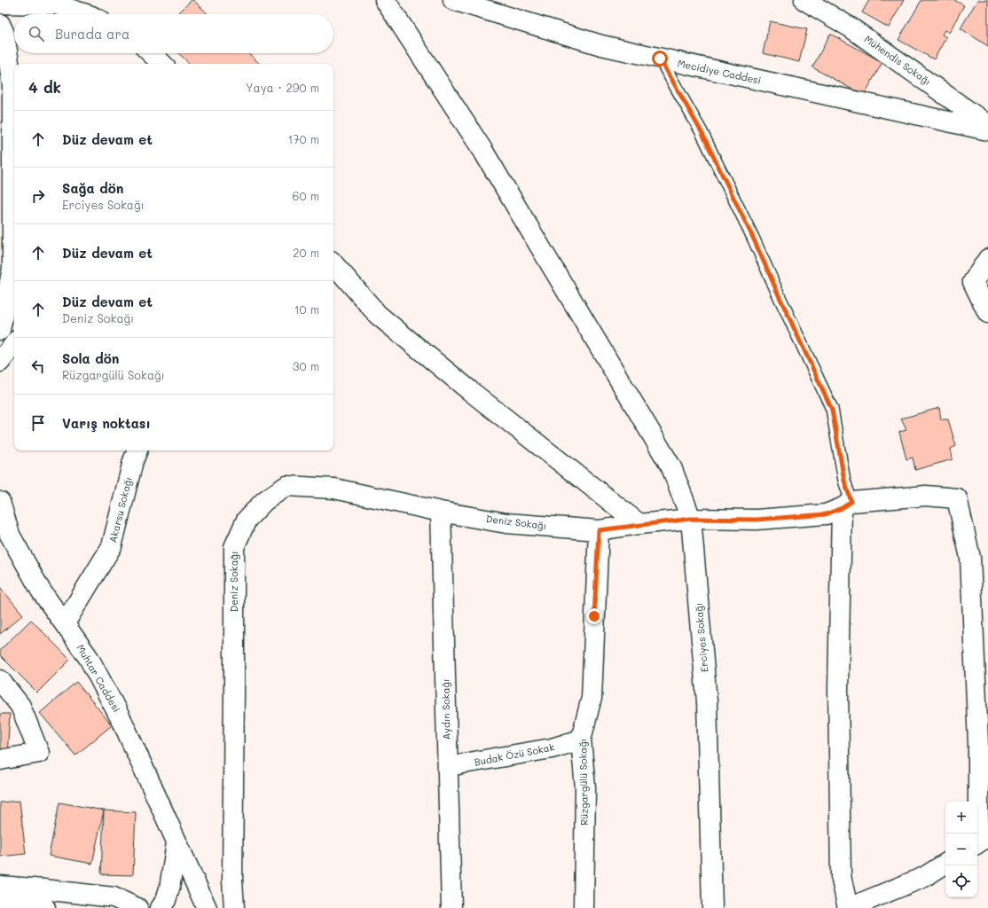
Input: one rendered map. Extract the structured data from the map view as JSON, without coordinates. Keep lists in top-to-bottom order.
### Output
{
  "streets": {
    "street": [
      "Mühendis Sokağı",
      "Mecidiye Caddesi",
      "Akarsu Sokağı",
      "Deniz Sokağı",
      "Erciyes Sokağı",
      "Muhtar Caddesi",
      "Aydın Sokağı",
      "Budak Özü Sokak",
      "Rüzgargülü Sokağı"
    ]
  },
  "crossings": [
    ["Akarsu Sokağı", "Muhtar Caddesi"],
    ["Deniz Sokağı", "Erciyes Sokağı"],
    ["Deniz Sokağı", "Aydın Sokağı"],
    ["Deniz Sokağı", "Rüzgargülü Sokağı"],
    ["Aydın Sokağı", "Budak Özü Sokak"],
    ["Budak Özü Sokak", "Rüzgargülü Sokağı"]
  ],
  "page": {
    "search": "Burada ara",
    "heading": ["4 dk", "Yaya · 290 m"],
    "list": [
      ["Düz devam et", "170 m"],
      ["Sağa dön", "Erciyes Sokağı", "60 m"],
      ["Düz devam et", "20 m"],
      ["Düz devam et", "Deniz Sokağı", "10 m"],
      ["Sola dön", "Rüzgargülü Sokağı", "30 m"],
      "Varış noktası"
    ],
    "map_buttons": ["+", "−"]
  }
}
